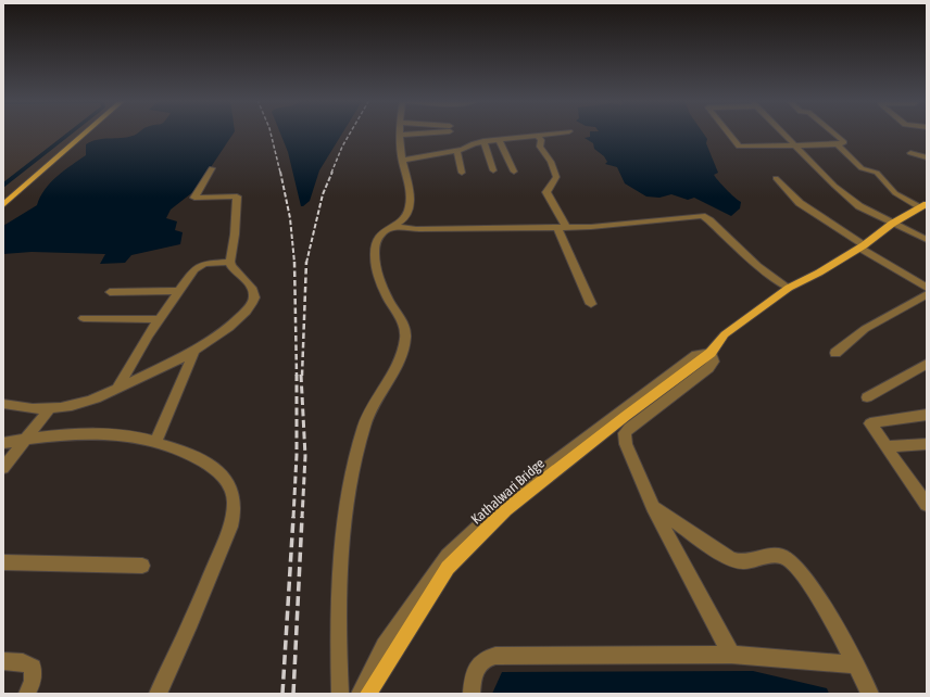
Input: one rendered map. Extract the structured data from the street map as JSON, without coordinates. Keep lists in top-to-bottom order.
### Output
{
  "streets": {
    "main road": ["Kathalwari Bridge"]
  }
}
